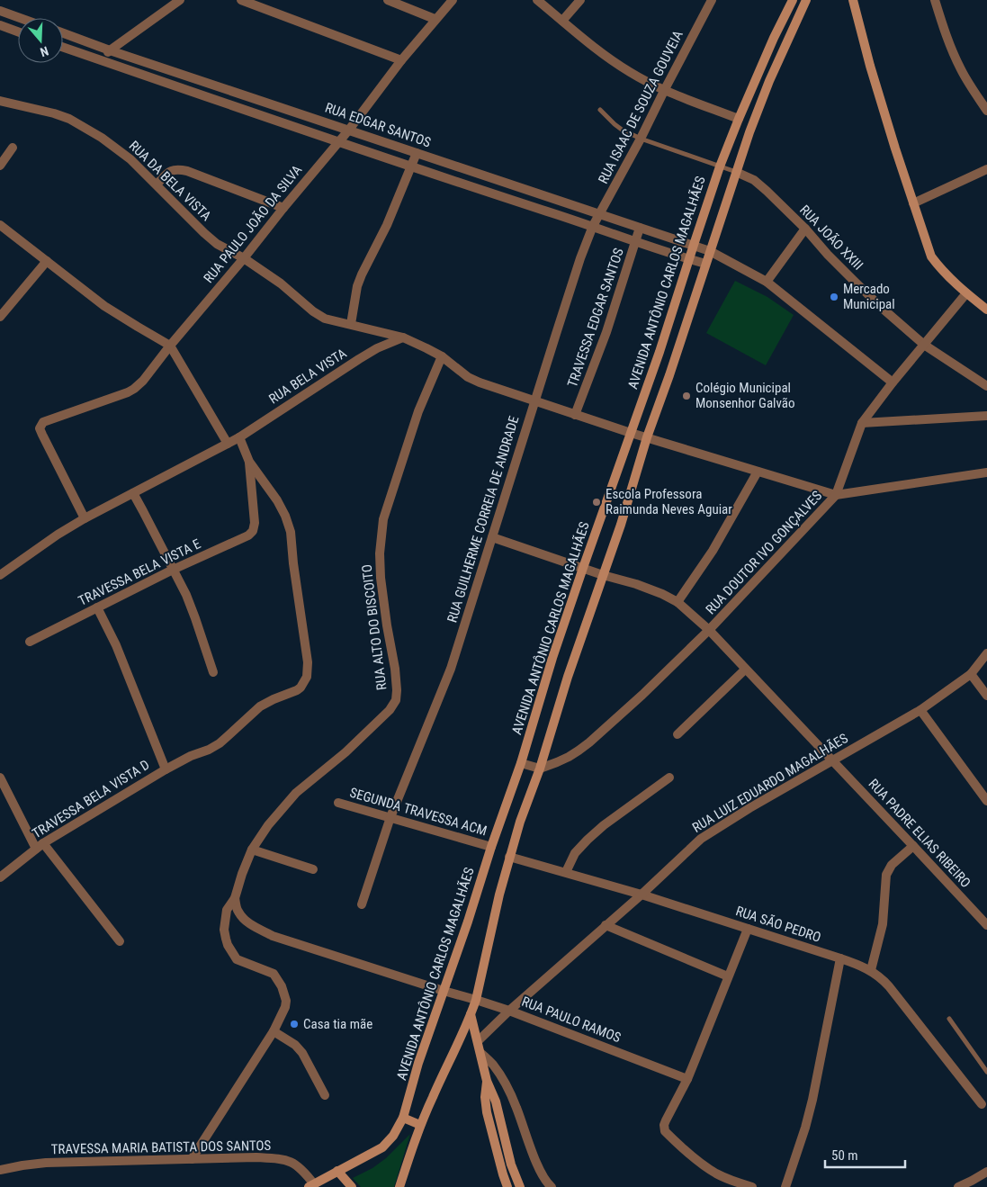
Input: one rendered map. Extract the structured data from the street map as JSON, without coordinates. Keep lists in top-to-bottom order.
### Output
{
  "streets": {
    "main road": ["AVENIDA ANTÔNIO CARLOS MAGALHÃES"],
    "street": [
      "RUA ISAAC DE SOUZA GOUVEIA",
      "RUA EDGAR SANTOS",
      "RUA DA BELA VISTA",
      "RUA PAULO JOÃO DA SILVA",
      "RUA JOÃO XXIII",
      "TRAVESSA EDGAR SANTOS",
      "RUA BELA VISTA",
      "RUA GUILHERME CORREIA DE ANDRADE",
      "RUA DOUTOR IVO GONÇALVES",
      "TRAVESSA BELA VISTA E",
      "RUA ALTO DO BISCOITO",
      "RUA LUIZ EDUARDO MAGALHÃES",
      "TRAVESSA BELA VISTA D",
      "SEGUNDA TRAVESSA ACM",
      "RUA PADRE ELIAS RIBEIRO",
      "RUA SÃO PEDRO",
      "RUA PAULO RAMOS",
      "TRAVESSA MARIA BATISTA DOS SANTOS"
    ]
  },
  "crossings": [
    ["RUA ISAAC DE SOUZA GOUVEIA", "RUA EDGAR SANTOS"],
    ["RUA ISAAC DE SOUZA GOUVEIA", "RUA GUILHERME CORREIA DE ANDRADE"],
    ["RUA EDGAR SANTOS", "RUA PAULO JOÃO DA SILVA"],
    ["RUA EDGAR SANTOS", "AVENIDA ANTÔNIO CARLOS MAGALHÃES"],
    ["RUA EDGAR SANTOS", "TRAVESSA EDGAR SANTOS"],
    ["RUA DA BELA VISTA", "RUA PAULO JOÃO DA SILVA"],
    ["RUA DA BELA VISTA", "RUA BELA VISTA"],
    ["RUA PAULO JOÃO DA SILVA", "RUA BELA VISTA"],
    ["RUA JOÃO XXIII", "RUA DOUTOR IVO GONÇALVES"],
    ["AVENIDA ANTÔNIO CARLOS MAGALHÃES", "SEGUNDA TRAVESSA ACM"],
    ["AVENIDA ANTÔNIO CARLOS MAGALHÃES", "RUA PADRE ELIAS RIBEIRO"],
    ["AVENIDA ANTÔNIO CARLOS MAGALHÃES", "RUA PAULO RAMOS"],
    ["AVENIDA ANTÔNIO CARLOS MAGALHÃES", "TRAVESSA MARIA BATISTA DOS SANTOS"],
    ["RUA GUILHERME CORREIA DE ANDRADE", "SEGUNDA TRAVESSA ACM"],
    ["RUA GUILHERME CORREIA DE ANDRADE", "RUA PADRE ELIAS RIBEIRO"],
    ["RUA DOUTOR IVO GONÇALVES", "RUA PADRE ELIAS RIBEIRO"],
    ["TRAVESSA BELA VISTA E", "TRAVESSA BELA VISTA D"],
    ["RUA ALTO DO BISCOITO", "RUA PAULO RAMOS"],
    ["RUA ALTO DO BISCOITO", "TRAVESSA MARIA BATISTA DOS SANTOS"],
    ["RUA LUIZ EDUARDO MAGALHÃES", "RUA PADRE ELIAS RIBEIRO"],
    ["RUA LUIZ EDUARDO MAGALHÃES", "RUA SÃO PEDRO"],
    ["RUA LUIZ EDUARDO MAGALHÃES", "RUA PAULO RAMOS"]
  ],
  "places": [
    "Mercado Municipal",
    "Colégio Municipal Monsenhor Galvão",
    "Escola Professora Raimunda Neves Aguiar",
    "Casa tia mãe"
  ],
  "scale_bar": "50 m",
  "north": "bottom"
}
